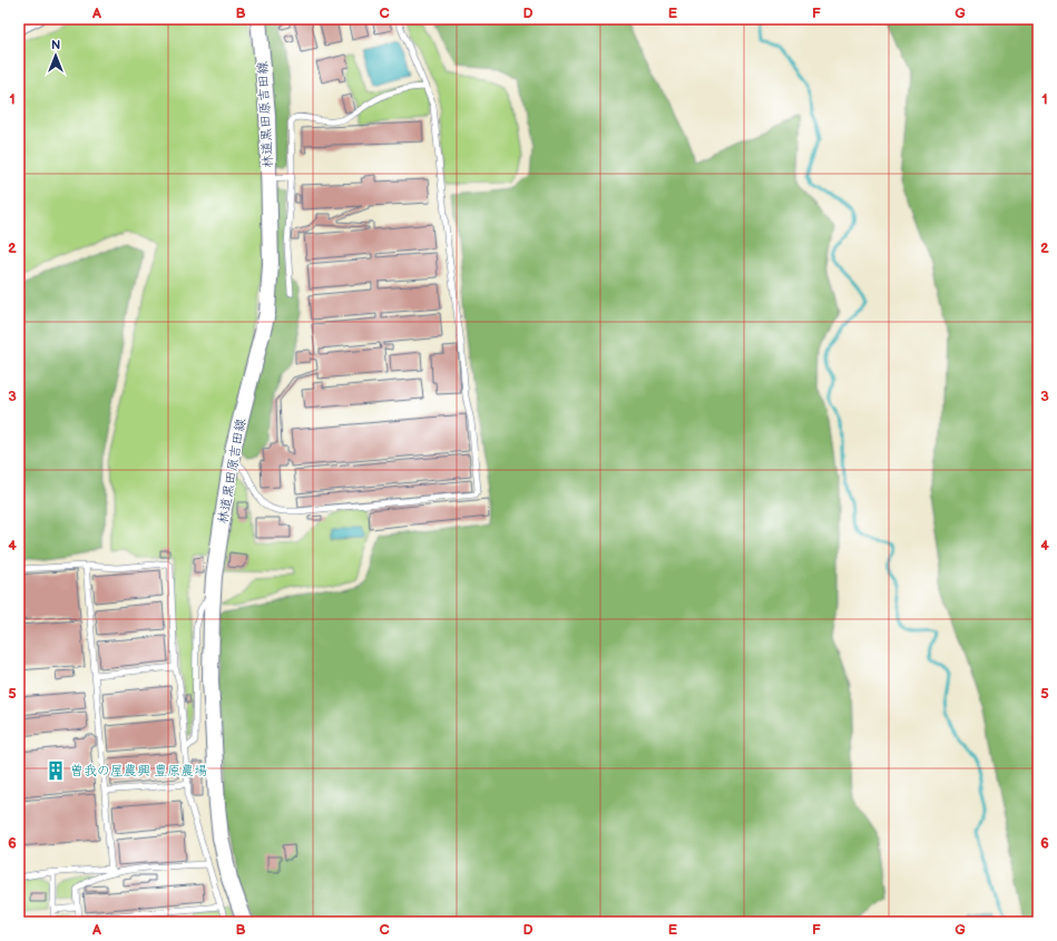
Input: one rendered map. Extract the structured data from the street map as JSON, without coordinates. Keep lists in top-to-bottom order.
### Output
{
  "streets": {
    "street": ["林道黒田原吉田線"]
  },
  "places": {
    "building": ["曽我の屋農興 豊原農場"]
  },
  "north": "top",
  "grid": {
    "columns": [
      "A",
      "B",
      "C",
      "D",
      "E",
      "F",
      "G"
    ],
    "rows": [
      "1",
      "2",
      "3",
      "4",
      "5",
      "6"
    ]
  }
}
